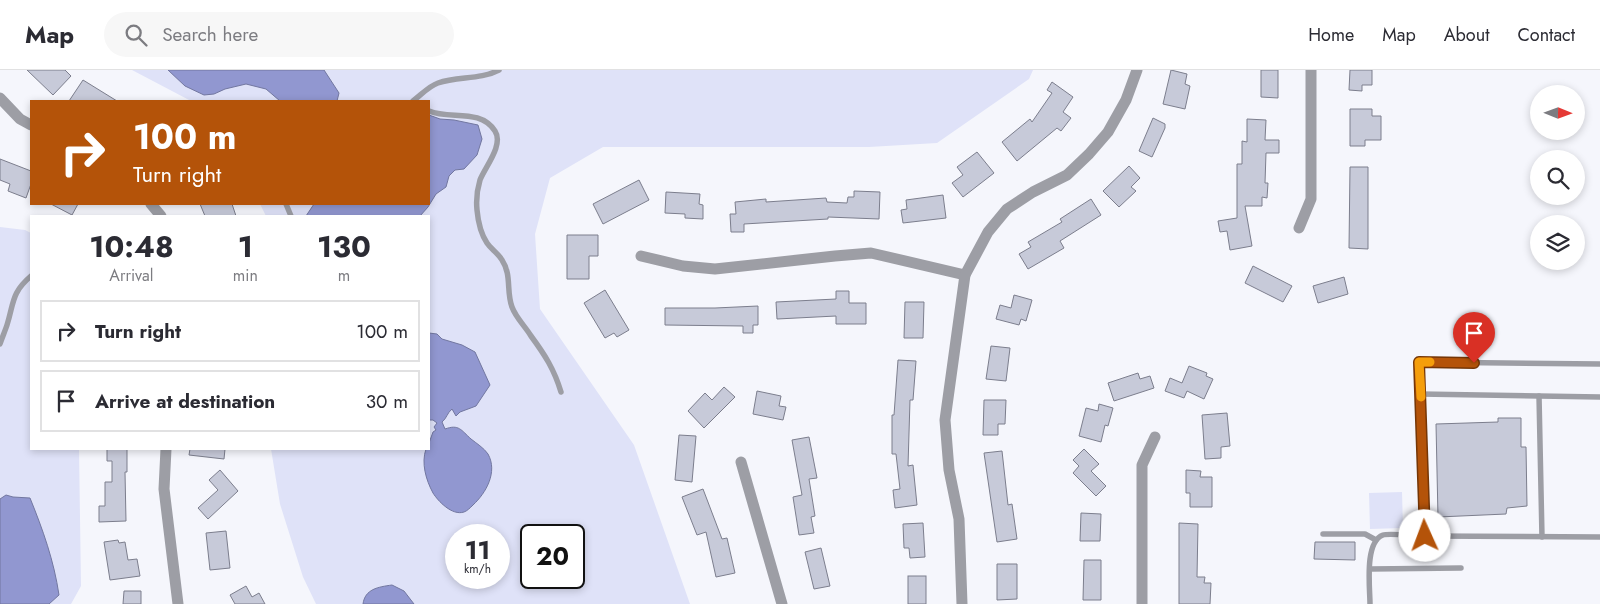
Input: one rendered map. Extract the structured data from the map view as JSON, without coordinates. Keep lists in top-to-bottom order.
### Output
{
  "north": "right",
  "page": {
    "header": "Map",
    "search": "Search here",
    "nav": [
      "Home",
      "Map",
      "About",
      "Contact"
    ],
    "turn": ["100 m", "Turn right"],
    "eta": [
      "10:48",
      "Arrival",
      "1",
      "min",
      "130",
      "m"
    ],
    "list": [
      {
        "name": "Turn right",
        "value": "100 m"
      },
      {
        "name": "Arrive at destination",
        "value": "30 m"
      }
    ],
    "speed": "11 km/h",
    "limit": "20"
  }
}
